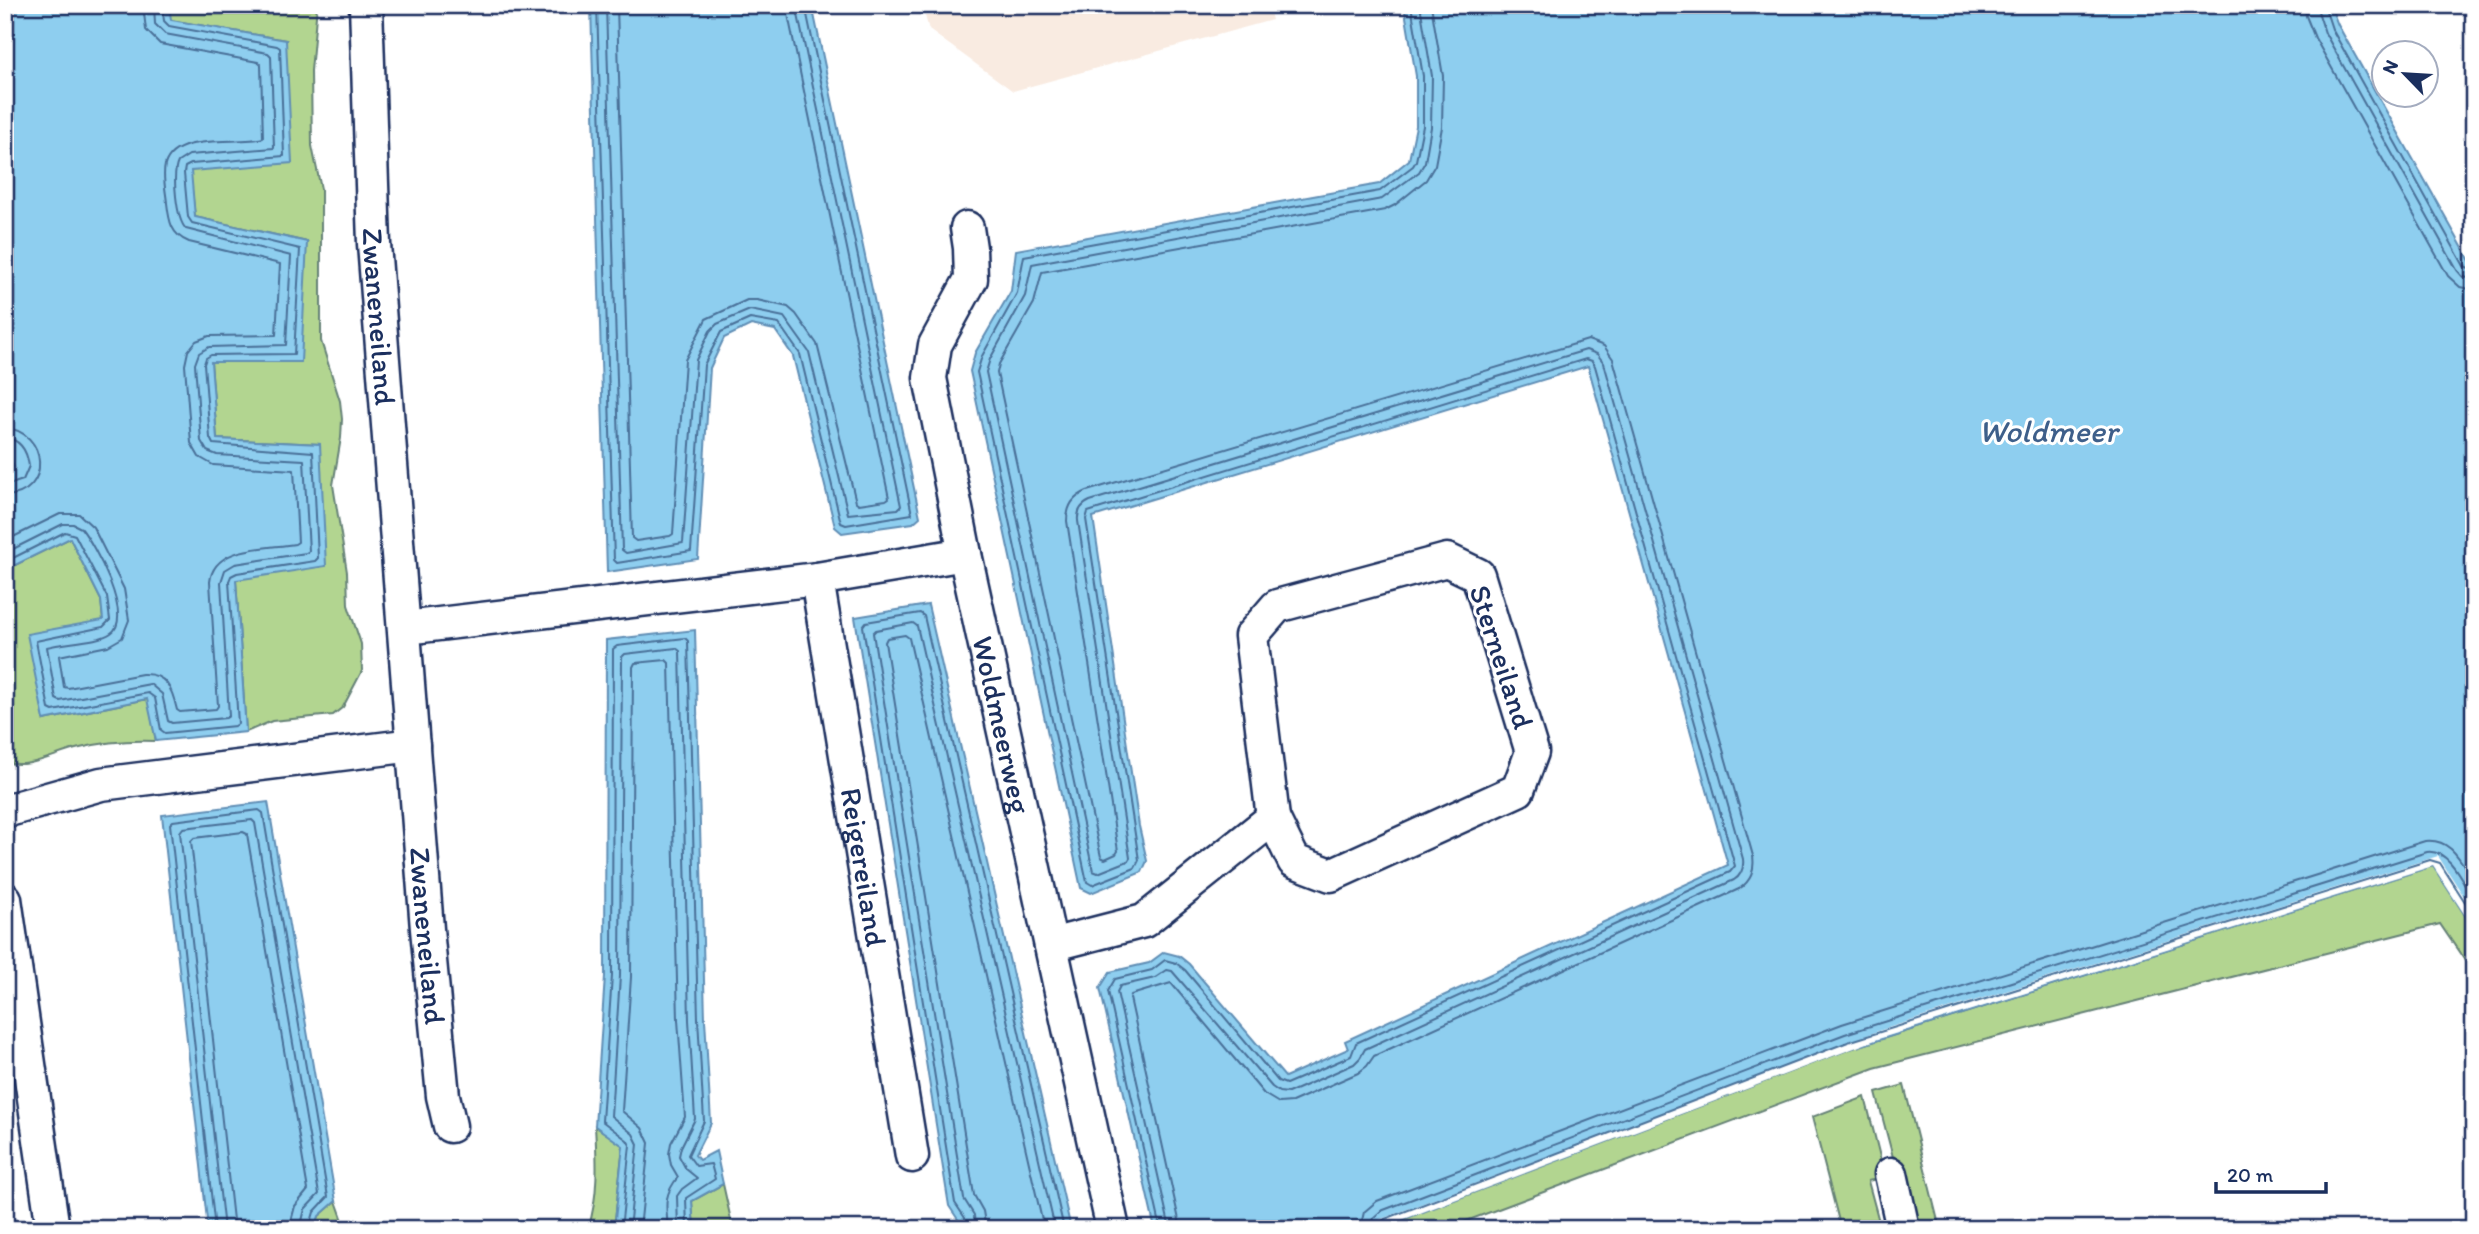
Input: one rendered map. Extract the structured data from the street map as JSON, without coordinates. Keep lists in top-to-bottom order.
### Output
{
  "streets": {
    "street": [
      "Zwaneneiland",
      "Sterneiland",
      "Woldmeerweg",
      "Reigereiland"
    ]
  },
  "water": ["Woldmeer"],
  "scale_bar": "20 m",
  "north": "top left"
}
